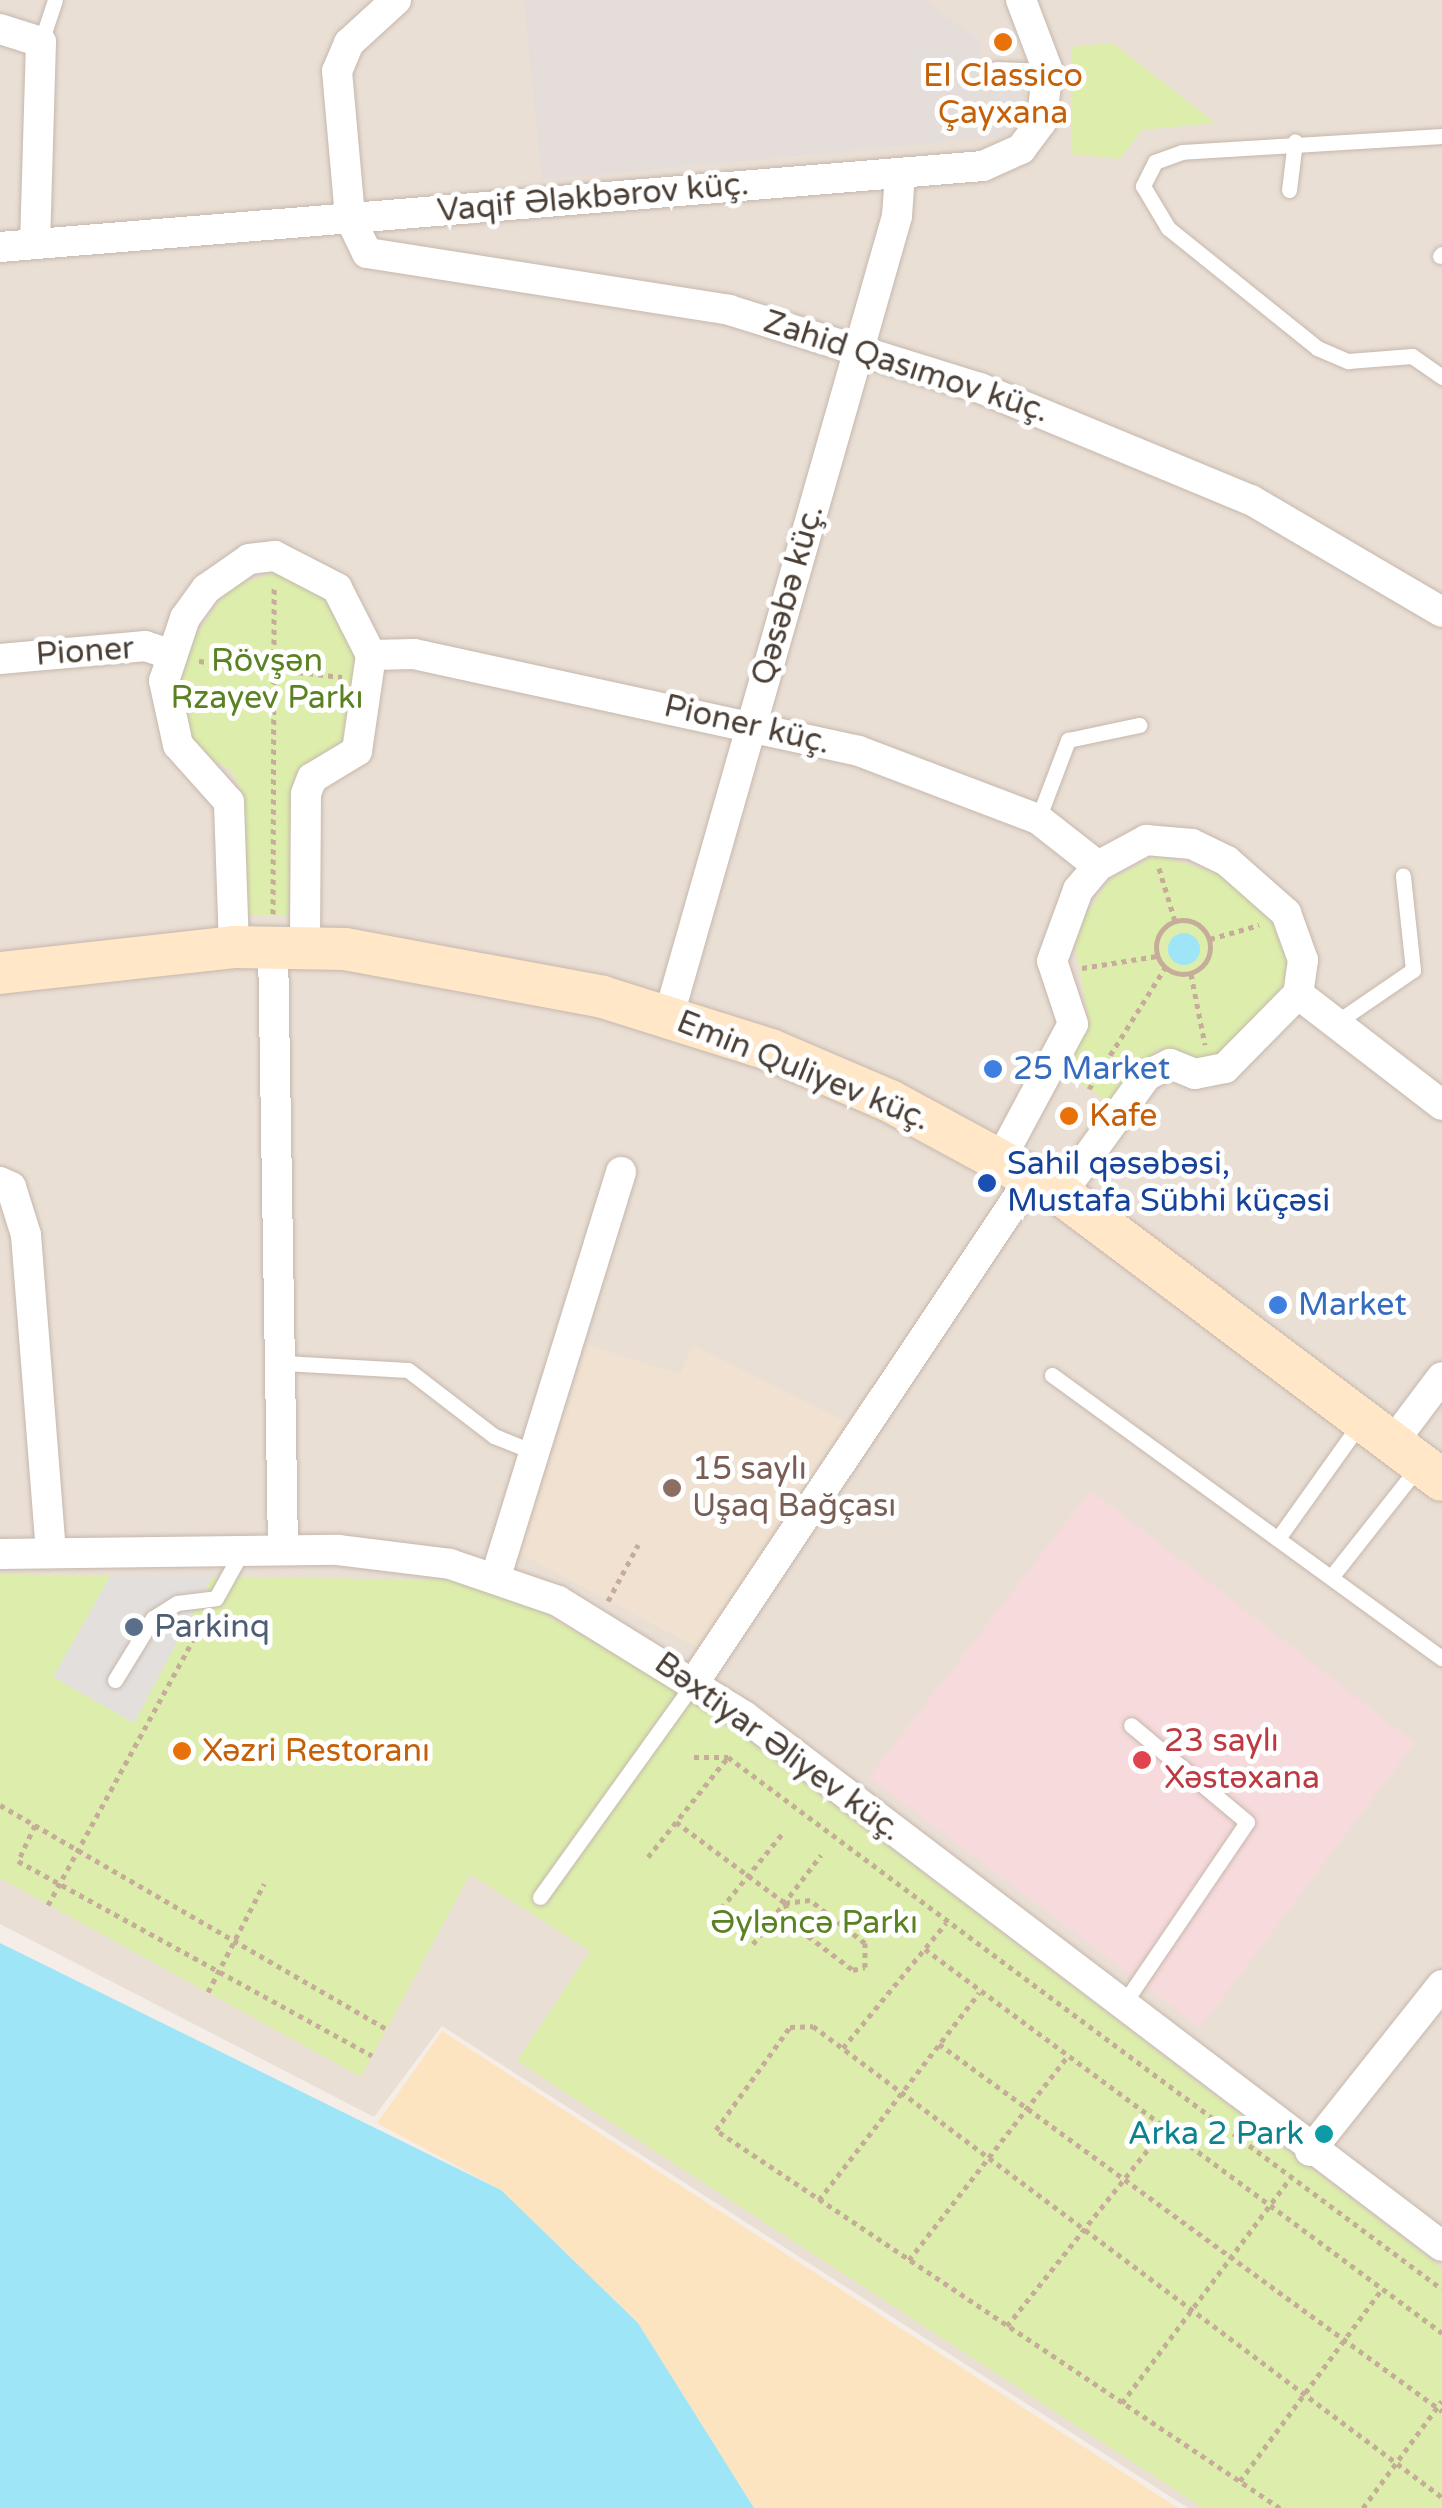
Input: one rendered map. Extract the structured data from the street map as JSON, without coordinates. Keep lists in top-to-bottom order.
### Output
{
  "streets": {
    "street": [
      "Vaqif Ələkbərov küç.",
      "Zahid Qasımov küç.",
      "Qəsəbə küç.",
      "Pioner",
      "Pioner küç.",
      "Emin Quliyev küç.",
      "Bəxtiyar Əliyev küç."
    ]
  },
  "crossings": [
    ["Vaqif Ələkbərov küç.", "Zahid Qasımov küç."],
    ["Vaqif Ələkbərov küç.", "Qəsəbə küç."],
    ["Zahid Qasımov küç.", "Qəsəbə küç."],
    ["Qəsəbə küç.", "Pioner küç."],
    ["Qəsəbə küç.", "Emin Quliyev küç."]
  ],
  "parks": ["Rövşən Rzayev Parkı", "Əyləncə Parkı"],
  "places": [
    "El Classico Çayxana",
    "25 Market",
    "Kafe",
    "Sahil qəsəbəsi, Mustafa Sübhi küçəsi",
    "Market",
    "15 saylı Uşaq Bağçası",
    "Parkinq",
    "Xəzri Restoranı",
    "23 saylı Xəstəxana",
    "Arka 2 Park"
  ]
}
